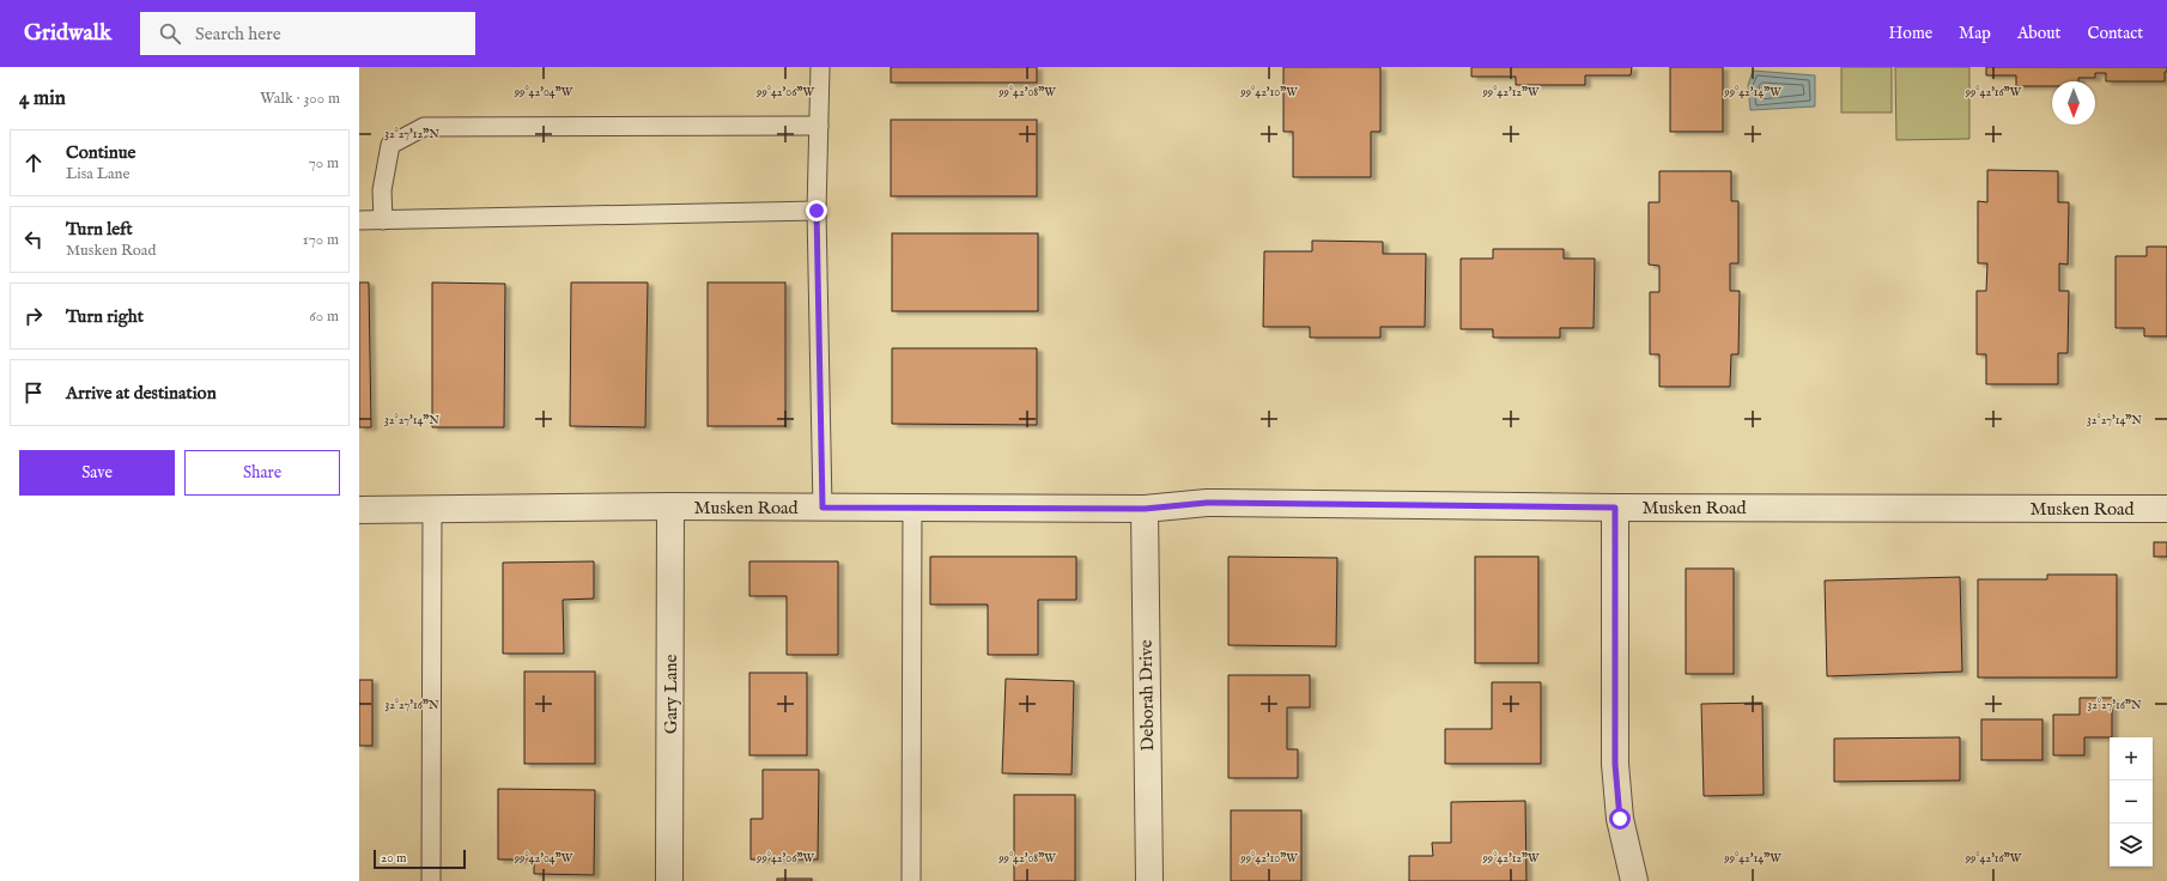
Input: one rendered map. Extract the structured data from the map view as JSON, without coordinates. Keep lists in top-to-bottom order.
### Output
{
  "streets": {
    "street": ["Musken Road", "Gary Lane", "Deborah Drive"]
  },
  "crossings": [
    ["Musken Road", "Gary Lane"],
    ["Musken Road", "Deborah Drive"]
  ],
  "scale_bar": "20 m",
  "north": "bottom",
  "page": {
    "header": "Gridwalk",
    "search": "Search here",
    "nav": [
      "Home",
      "Map",
      "About",
      "Contact"
    ],
    "heading": ["4 min", "Walk · 300 m"],
    "list": [
      ["Continue", "Lisa Lane", "70 m"],
      ["Turn left", "Musken Road", "170 m"],
      ["Turn right", "60 m"],
      "Arrive at destination"
    ],
    "buttons": ["Save", "Share"],
    "map_buttons": ["+", "−"],
    "scale": "20 m"
  },
  "coordinates": [
    "99°42'04\"W",
    "99°42'06\"W",
    "99°42'08\"W",
    "99°42'10\"W",
    "99°42'12\"W",
    "99°42'14\"W",
    "99°42'16\"W",
    "32°27'12\"N",
    "32°27'14\"N",
    "32°27'16\"N"
  ]
}
